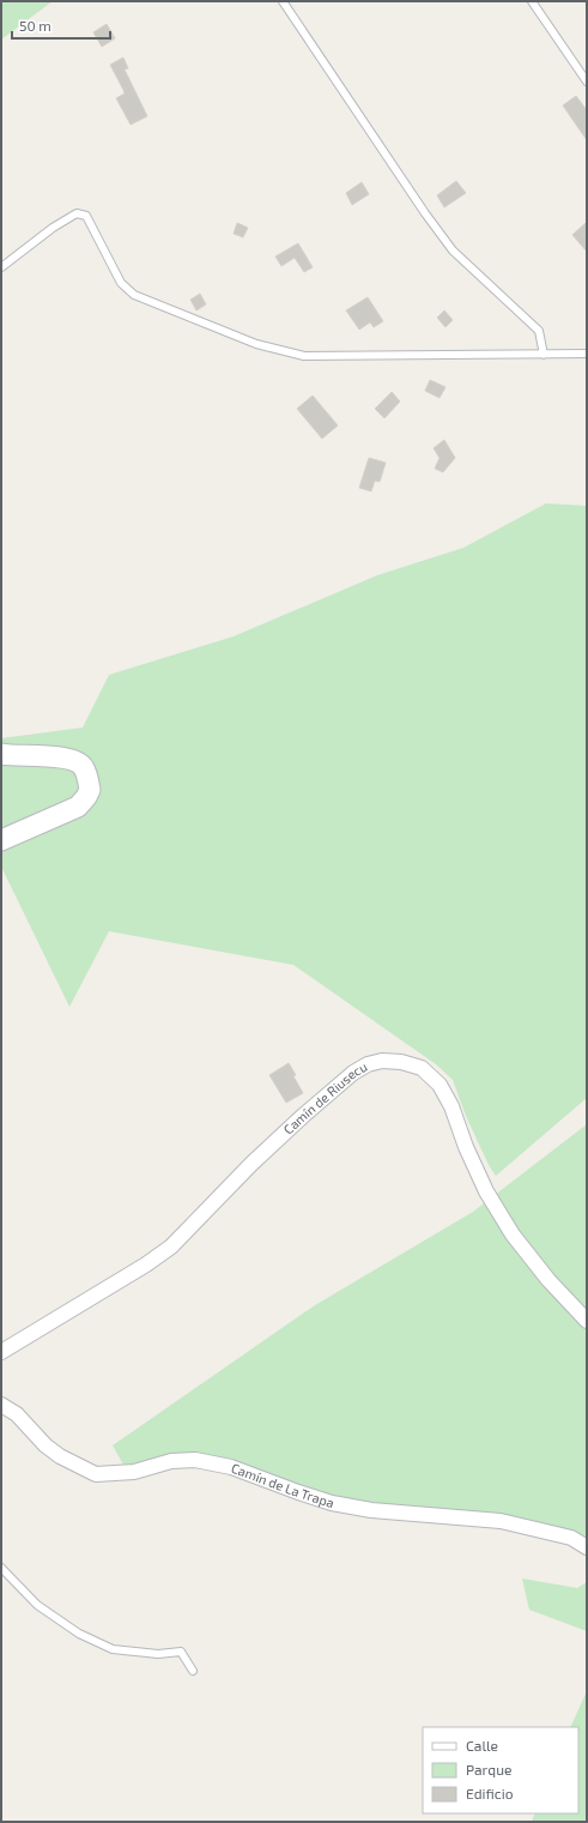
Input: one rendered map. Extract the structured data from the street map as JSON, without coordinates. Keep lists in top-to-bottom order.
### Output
{
  "streets": {
    "street": ["Camín de Riusecu", "Camín de La Trapa"]
  },
  "legend": ["Calle", "Parque", "Edificio"],
  "scale_bar": "50 m"
}
